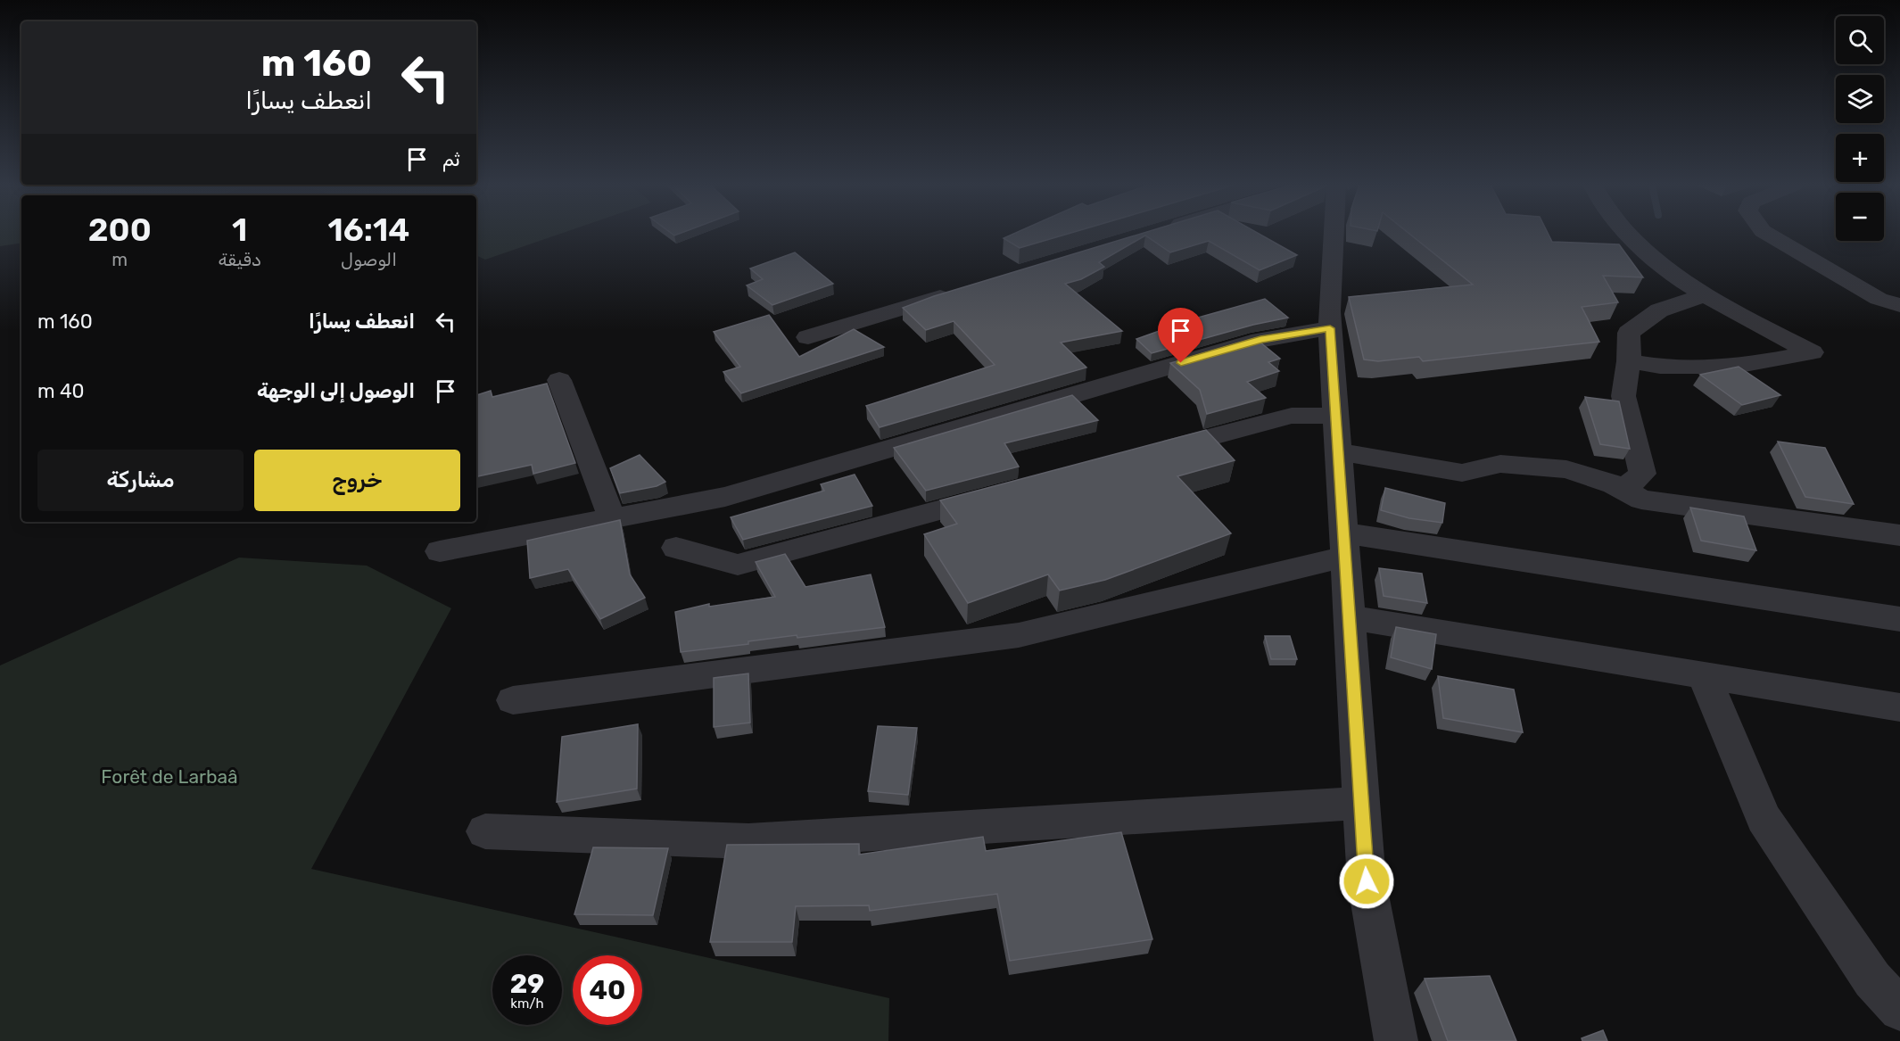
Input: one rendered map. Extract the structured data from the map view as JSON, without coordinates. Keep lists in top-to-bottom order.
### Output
{
  "parks": ["Forêt de Larbaâ"],
  "page": {
    "map_buttons": ["+", "−"],
    "turn": ["160 m", "انعطف يسارًا"],
    "then": "ثم",
    "eta": [
      "16:14",
      "الوصول",
      "1",
      "دقيقة",
      "200",
      "m"
    ],
    "list": [
      {
        "name": "انعطف يسارًا",
        "value": "160 m"
      },
      {
        "name": "الوصول إلى الوجهة",
        "value": "40 m"
      }
    ],
    "buttons": ["خروج", "مشاركة"],
    "speed": "29 km/h",
    "limit": "40"
  }
}
